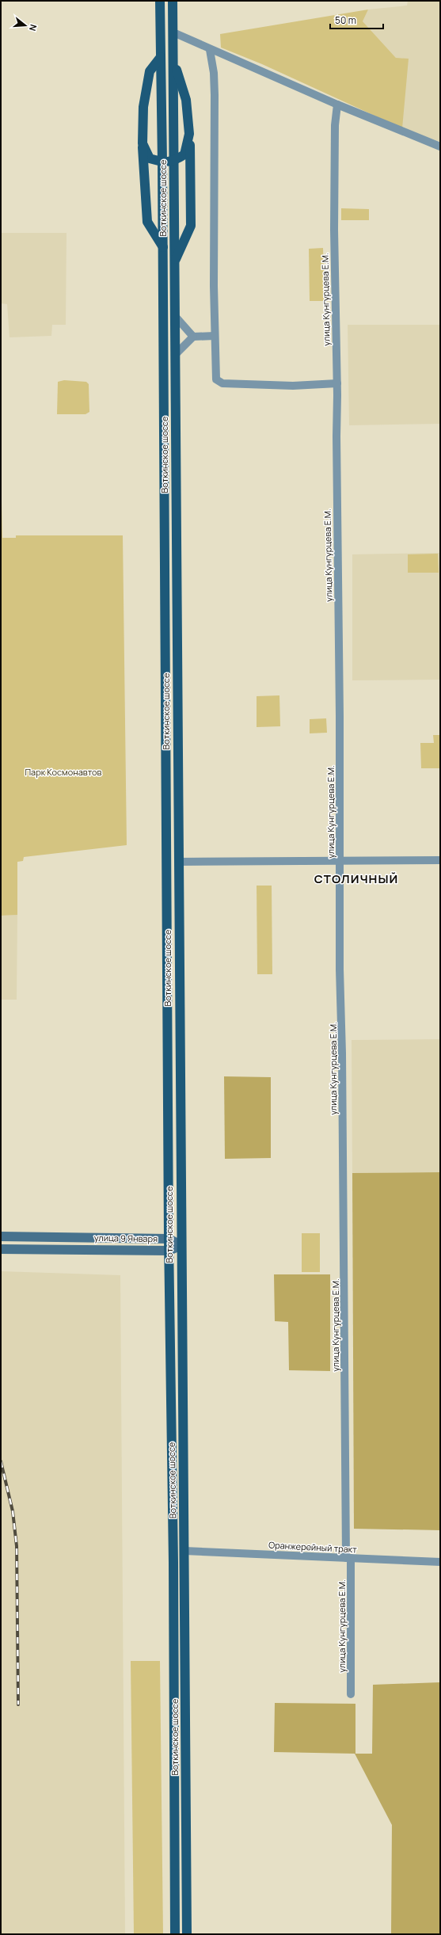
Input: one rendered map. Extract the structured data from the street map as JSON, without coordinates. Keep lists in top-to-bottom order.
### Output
{
  "streets": {
    "main road": ["Воткинское шоссе", "улица 9 Января"],
    "street": ["улица Кунгурцева Е.М.", "Оранжерейный тракт"]
  },
  "crossings": [
    ["Воткинское шоссе", "улица 9 Января"],
    ["Воткинское шоссе", "Оранжерейный тракт"],
    ["улица Кунгурцева Е.М.", "Оранжерейный тракт"]
  ],
  "districts": ["СТОЛИЧНЫЙ"],
  "parks": ["Парк Космонавтов"],
  "scale_bar": "50 m",
  "north": "right"
}
